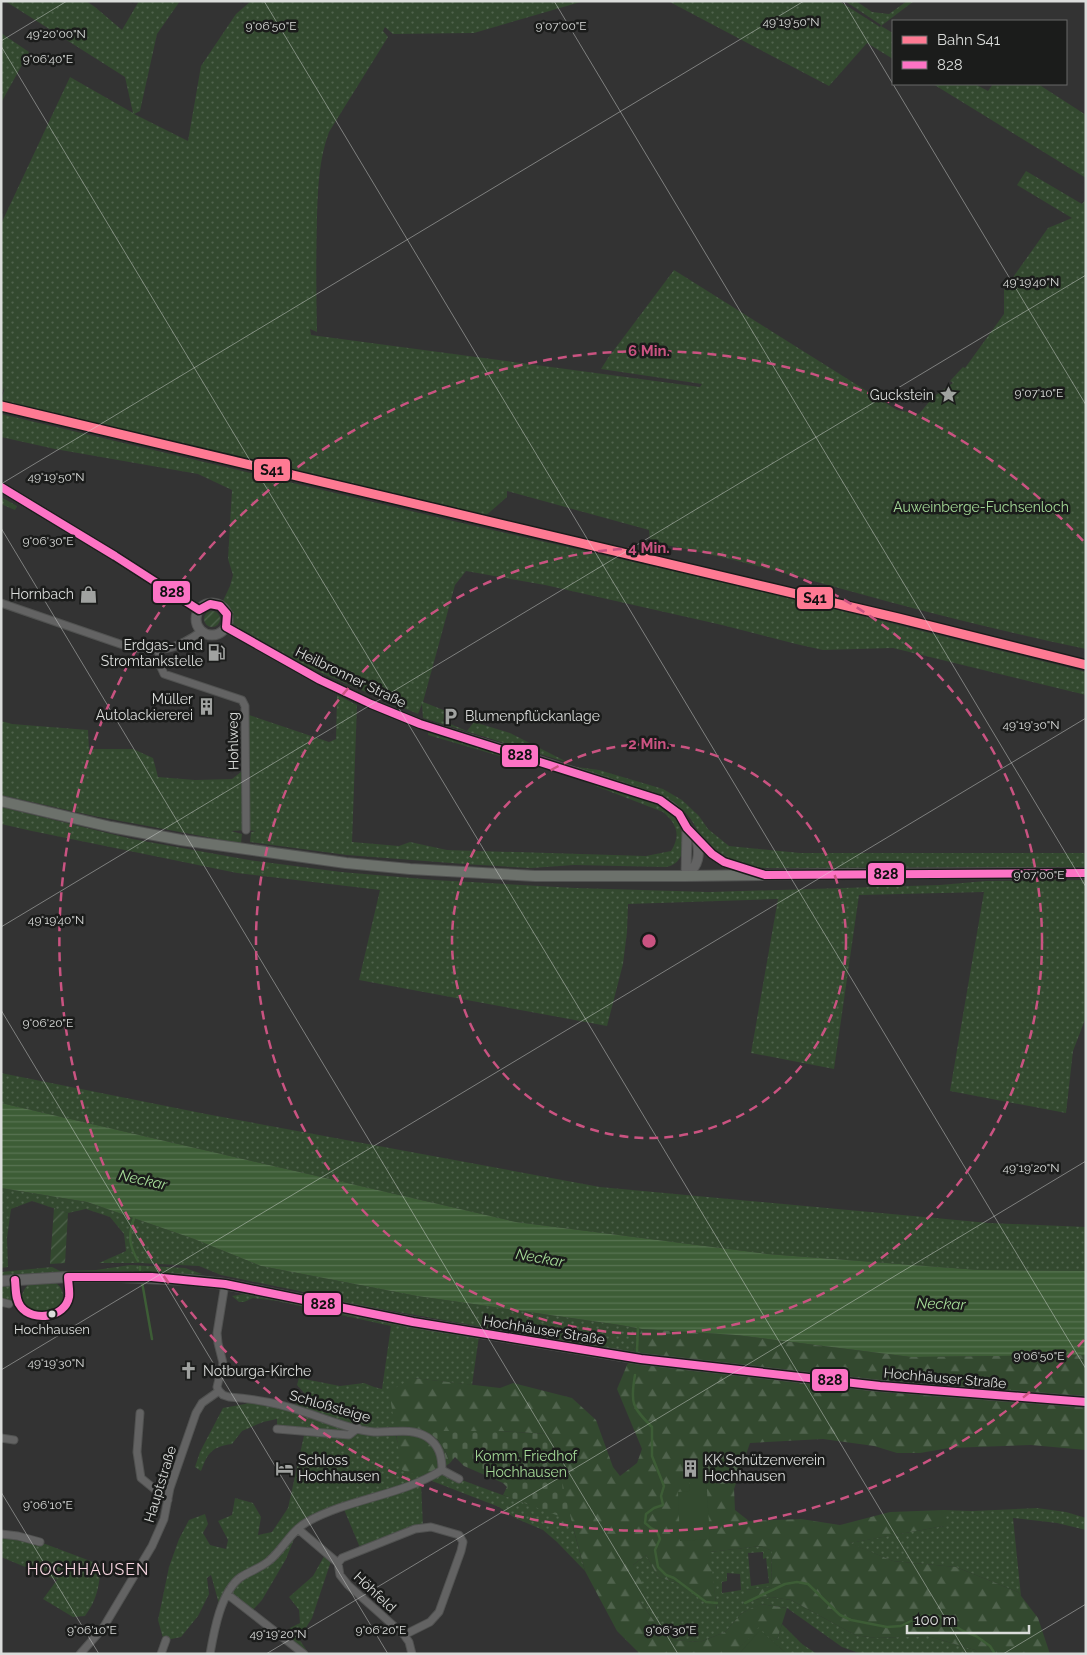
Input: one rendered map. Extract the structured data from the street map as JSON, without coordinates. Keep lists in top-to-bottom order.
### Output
{
  "streets": {
    "main road": ["Hochhäuser Straße"],
    "street": [
      "Heilbronner Straße",
      "Hohlweg",
      "Schloßsteige",
      "Hauptstraße",
      "Höhfeld"
    ]
  },
  "crossings": [
    ["Schloßsteige", "Hauptstraße"]
  ],
  "districts": ["HOCHHAUSEN"],
  "water": ["Neckar"],
  "parks": ["Auweinberge-Fuchsenloch", "Komm. Friedhof Hochhausen"],
  "places": {
    "place": ["Guckstein"],
    "shop": ["Hornbach"],
    "fuel station": ["Erdgas- und Stromtankstelle"],
    "building": ["Müller Autolackiererei", "KK Schützenverein Hochhausen"],
    "parking": ["Blumenpflückanlage"],
    "other": ["Hochhausen"],
    "church": ["Notburga-Kirche"],
    "hotel": ["Schloss Hochhausen"]
  },
  "lines": ["rail line S41", "transit line 828"],
  "legend": ["Bahn S41", "828"],
  "scale_bar": "100 m",
  "coordinates": [
    "49°19'50\"N",
    "9°06'50\"E",
    "9°07'00\"E",
    "49°20'00\"N",
    "9°06'40\"E",
    "49°19'40\"N",
    "9°07'10\"E",
    "9°06'30\"E",
    "49°19'30\"N",
    "9°06'20\"E",
    "49°19'20\"N",
    "9°06'10\"E"
  ],
  "rings": ["6 Min.", "4 Min.", "2 Min."]
}
